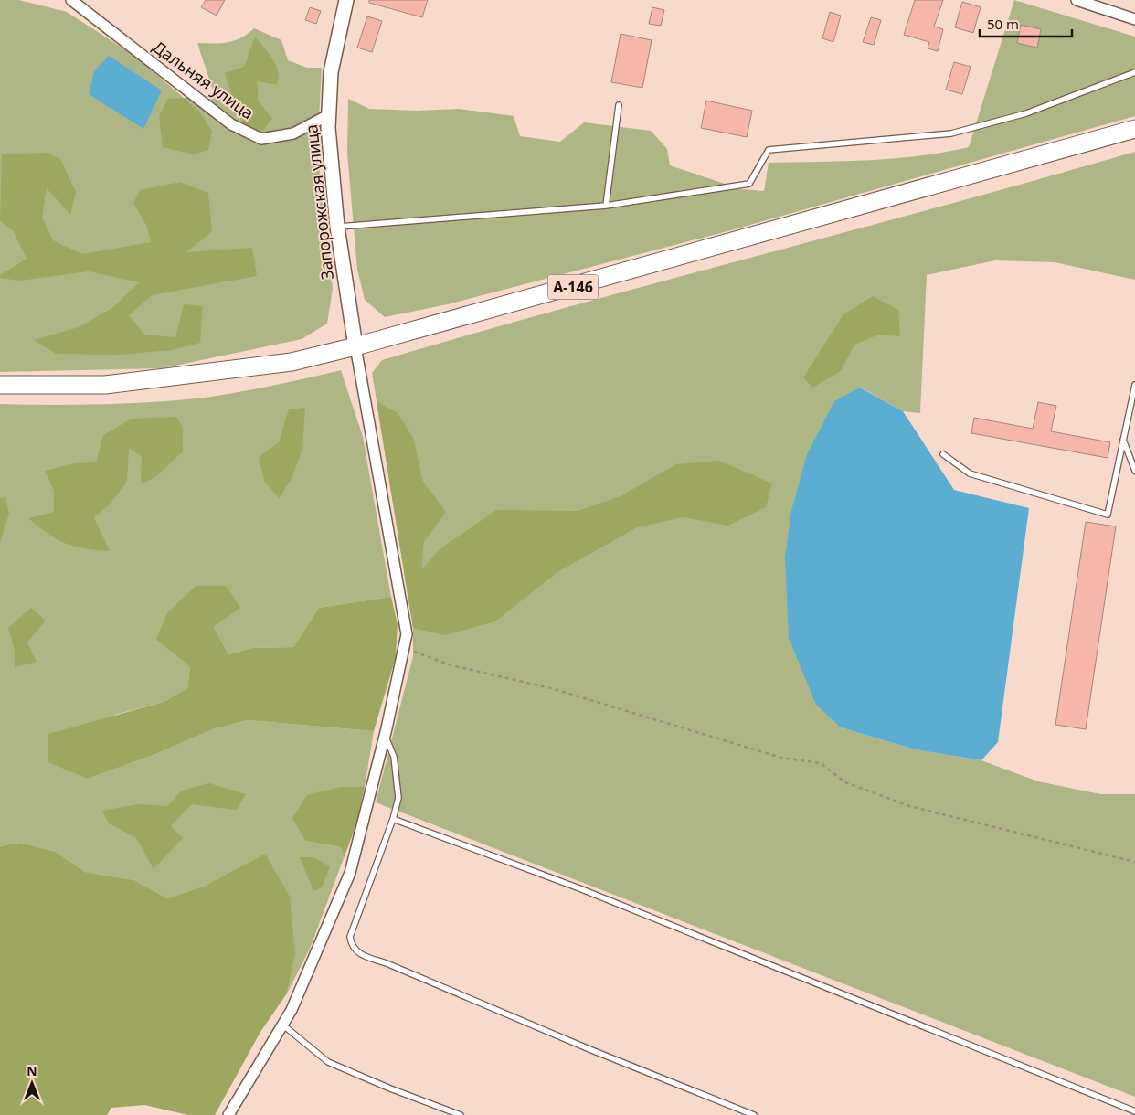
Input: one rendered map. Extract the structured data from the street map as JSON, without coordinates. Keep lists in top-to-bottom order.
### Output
{
  "streets": {
    "highway": ["А-146"],
    "main road": ["Запорожская улица"],
    "street": ["Дальняя улица"]
  },
  "crossings": [
    ["Дальняя улица", "Запорожская улица"],
    ["Запорожская улица", "А-146"]
  ],
  "scale_bar": "50 m",
  "north": "top"
}
